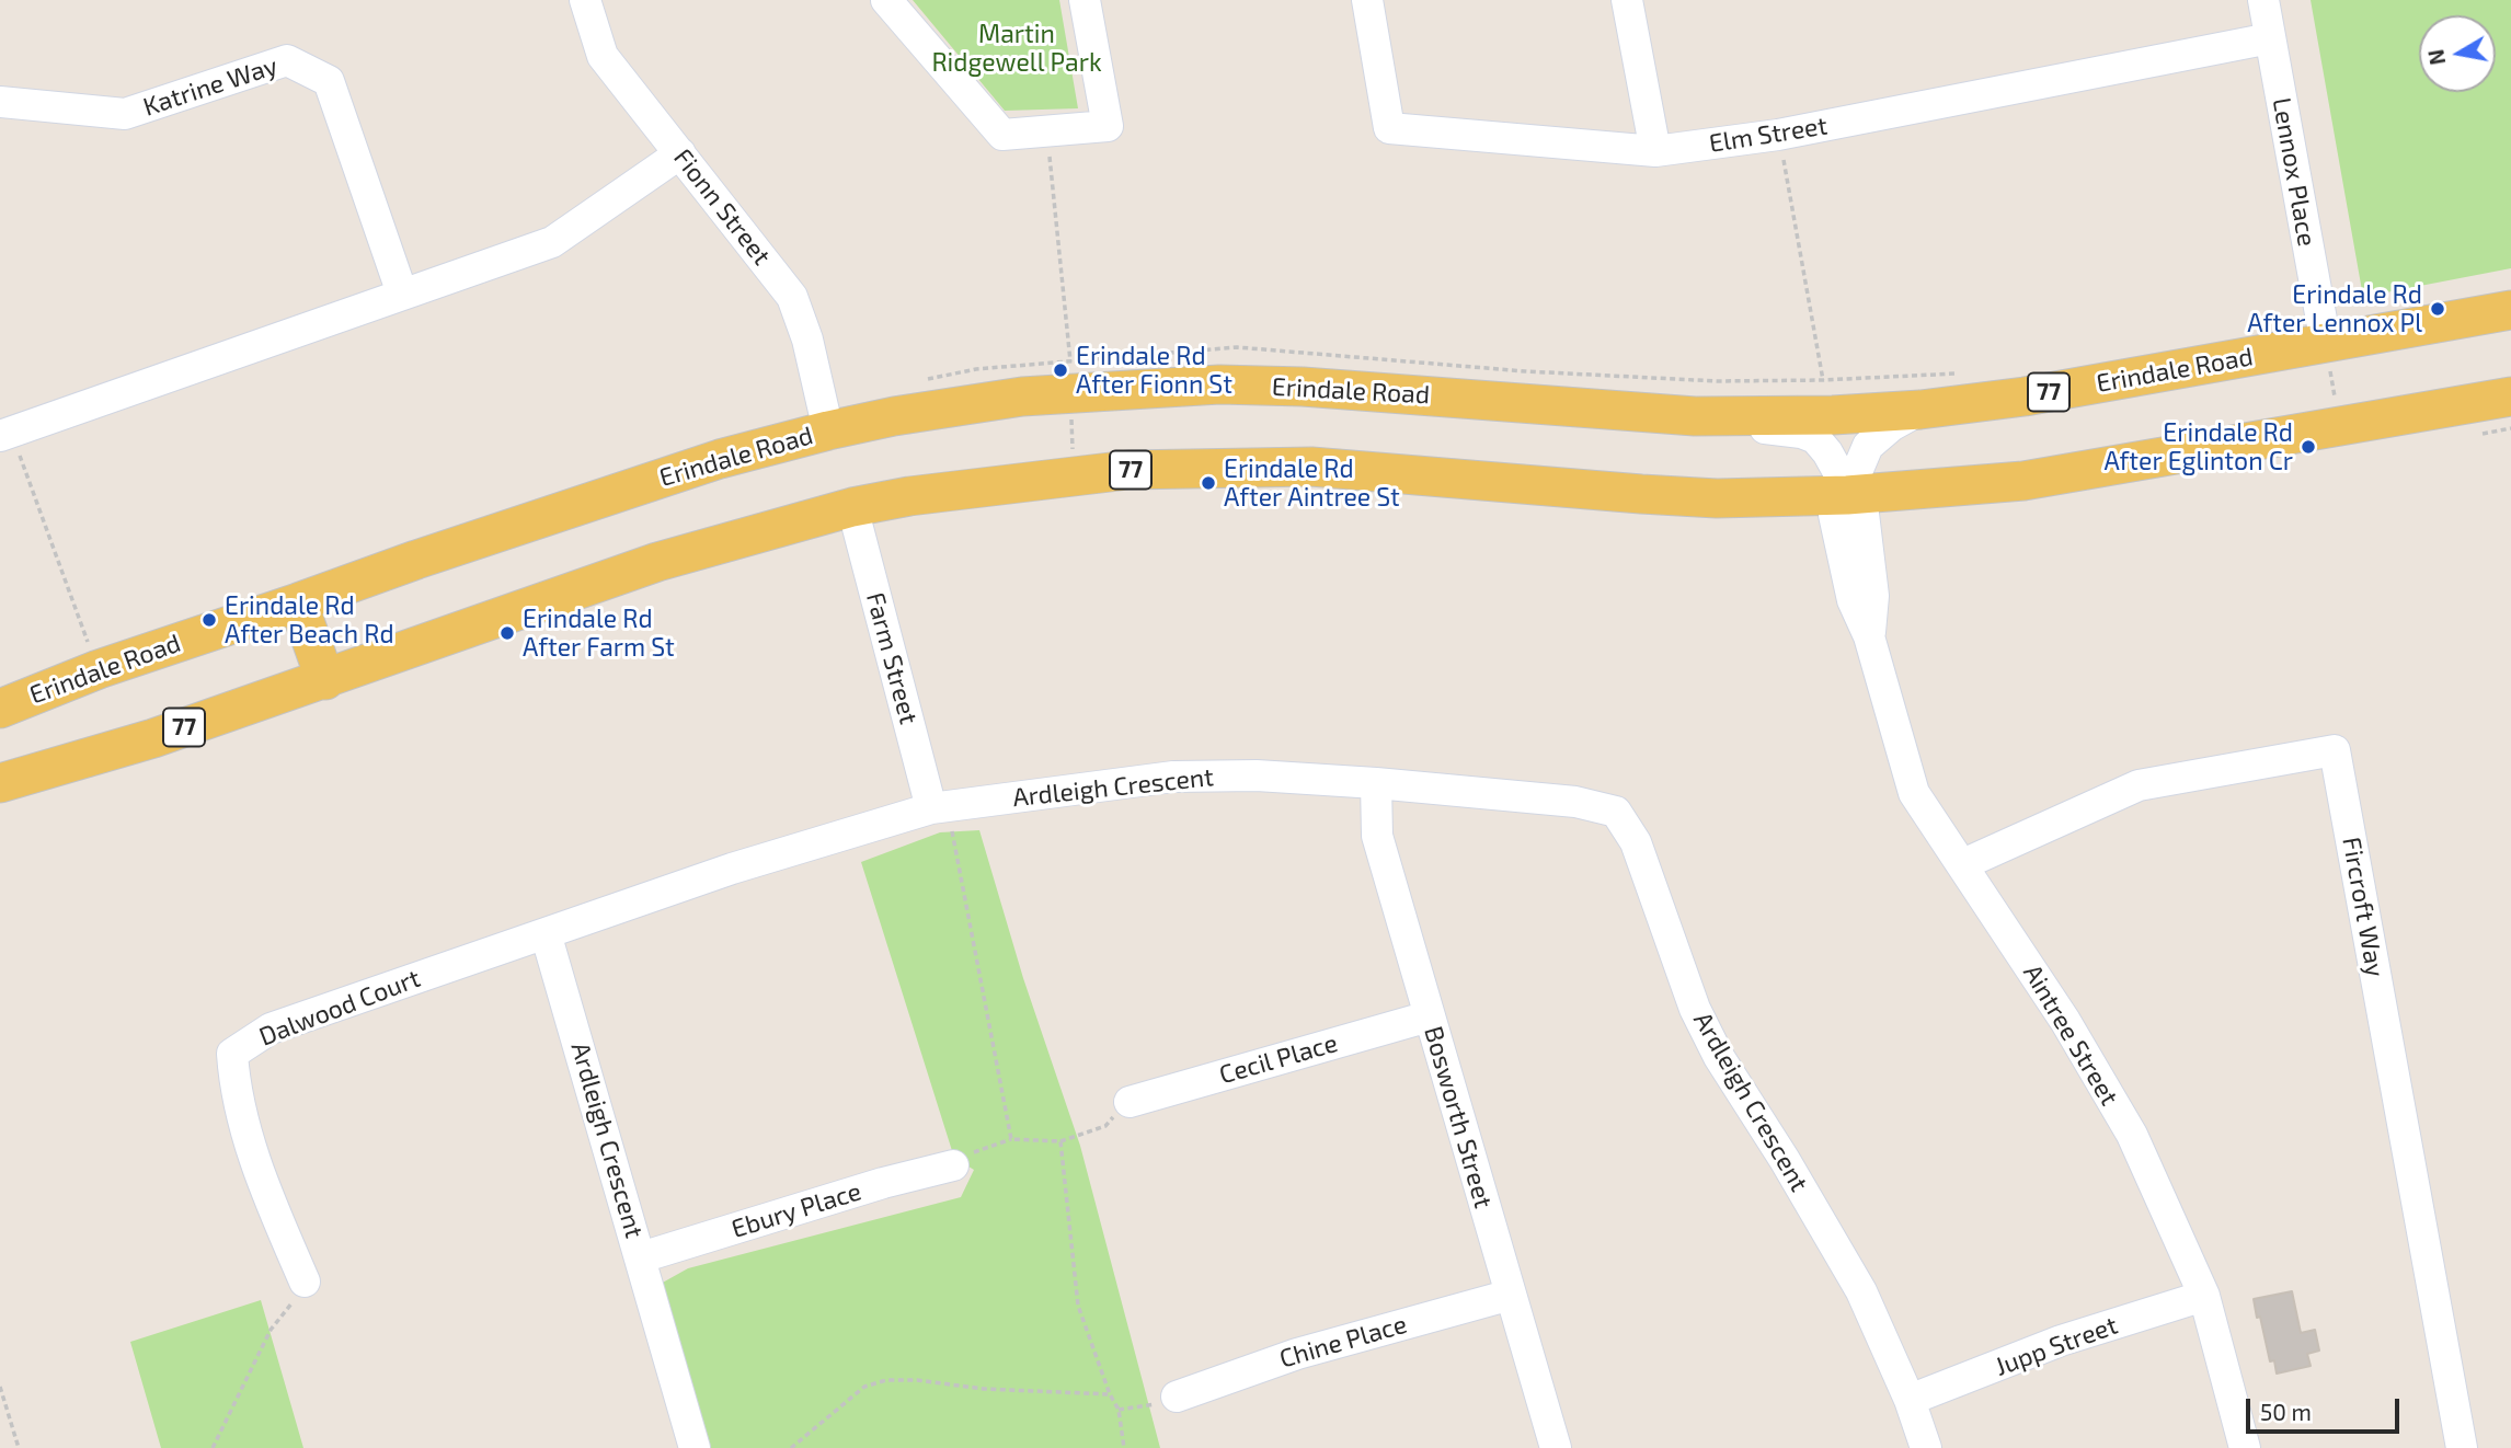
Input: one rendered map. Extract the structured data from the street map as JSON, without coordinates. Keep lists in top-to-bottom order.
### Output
{
  "streets": {
    "main road": ["Erindale Road", "77"],
    "street": [
      "Katrine Way",
      "Elm Street",
      "Lennox Place",
      "Fionn Street",
      "Farm Street",
      "Ardleigh Crescent",
      "Fircroft Way",
      "Dalwood Court",
      "Aintree Street",
      "Cecil Place",
      "Bosworth Street",
      "Ebury Place",
      "Chine Place",
      "Jupp Street"
    ]
  },
  "crossings": [
    ["Elm Street", "Lennox Place"],
    ["Lennox Place", "Erindale Road"],
    ["Fionn Street", "Erindale Road"],
    ["Erindale Road", "Aintree Street"],
    ["77", "Farm Street"],
    ["77", "Aintree Street"],
    ["Farm Street", "Ardleigh Crescent"],
    ["Ardleigh Crescent", "Dalwood Court"],
    ["Ardleigh Crescent", "Bosworth Street"],
    ["Ardleigh Crescent", "Ebury Place"],
    ["Ardleigh Crescent", "Jupp Street"],
    ["Fircroft Way", "Aintree Street"],
    ["Aintree Street", "Jupp Street"],
    ["Cecil Place", "Bosworth Street"],
    ["Bosworth Street", "Chine Place"]
  ],
  "parks": ["Martin Ridgewell Park"],
  "places": [
    "Erindale Rd After Lennox Pl",
    "Erindale Rd After Fionn St",
    "Erindale Rd After Eglinton Cr",
    "Erindale Rd After Aintree St",
    "Erindale Rd After Beach Rd",
    "Erindale Rd After Farm St"
  ],
  "scale_bar": "50 m",
  "north": "left"
}
